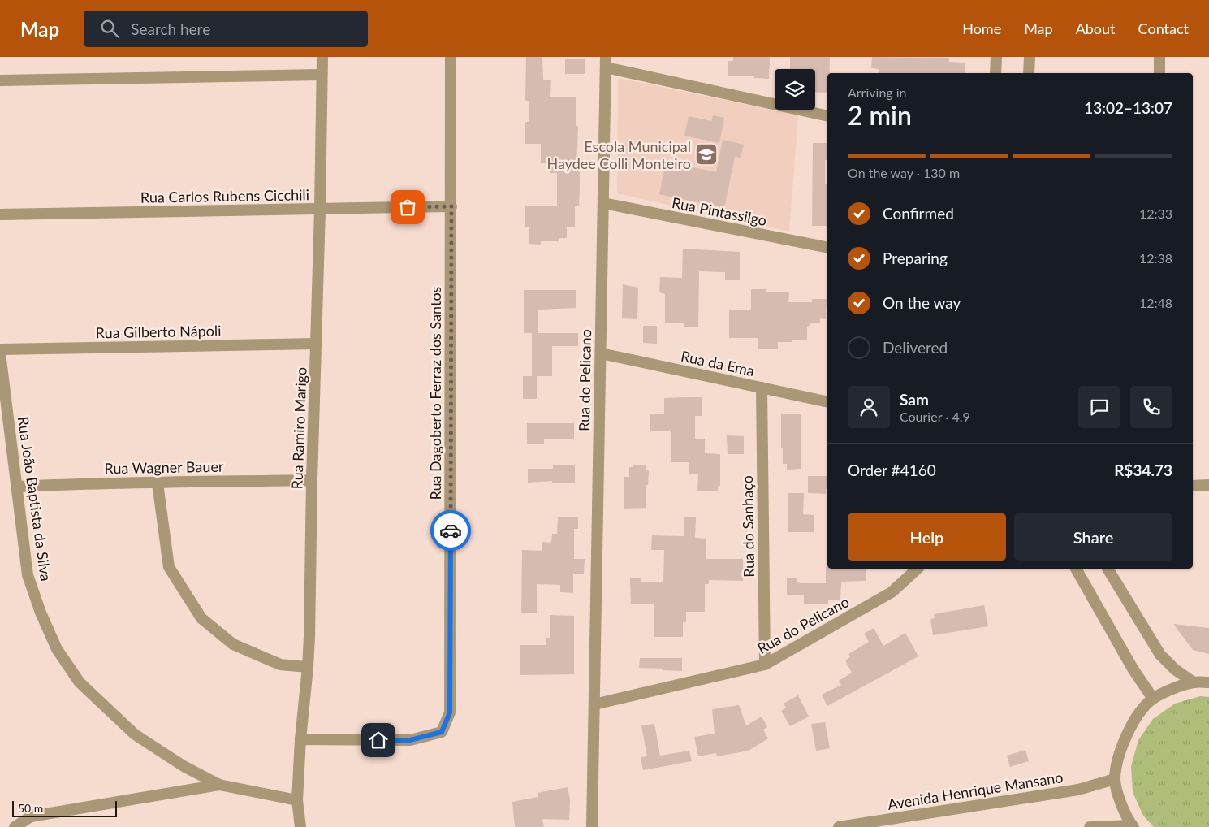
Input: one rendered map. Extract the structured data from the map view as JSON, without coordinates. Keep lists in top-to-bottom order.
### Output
{
  "streets": {
    "street": [
      "Rua Carlos Rubens Cicchili",
      "Rua Pintassilgo",
      "Rua Gilberto Nápoli",
      "Rua da Ema",
      "Rua do Pelicano",
      "Rua Dagoberto Ferraz dos Santos",
      "Rua Ramiro Marigo",
      "Rua Wagner Bauer",
      "Rua João Baptista da Silva",
      "Rua do Sanhaço",
      "Avenida Henrique Mansano"
    ]
  },
  "crossings": [
    ["Rua Carlos Rubens Cicchili", "Rua Dagoberto Ferraz dos Santos"],
    ["Rua Carlos Rubens Cicchili", "Rua Ramiro Marigo"],
    ["Rua Pintassilgo", "Rua do Pelicano"],
    ["Rua Gilberto Nápoli", "Rua Ramiro Marigo"],
    ["Rua da Ema", "Rua do Pelicano"],
    ["Rua da Ema", "Rua do Sanhaço"],
    ["Rua do Pelicano", "Rua do Sanhaço"],
    ["Rua Dagoberto Ferraz dos Santos", "Rua Ramiro Marigo"],
    ["Rua Ramiro Marigo", "Rua Wagner Bauer"],
    ["Rua Wagner Bauer", "Rua João Baptista da Silva"]
  ],
  "places": {
    "school or university": ["Escola Municipal Haydee Colli Monteiro"]
  },
  "scale_bar": "50 m",
  "page": {
    "header": "Map",
    "search": "Search here",
    "nav": [
      "Home",
      "Map",
      "About",
      "Contact"
    ],
    "heading": ["2 min", "Arriving in", "13:02–13:07"],
    "panel": [
      "Sam",
      "Courier · 4.9",
      "Order #4160",
      "R$34.73"
    ],
    "bar": "On the way · 130 m",
    "list": [
      ["Confirmed", "12:33"],
      ["Preparing", "12:38"],
      ["On the way", "12:48"],
      "Delivered"
    ],
    "buttons": ["Help", "Share"],
    "scale": "50 m"
  }
}
